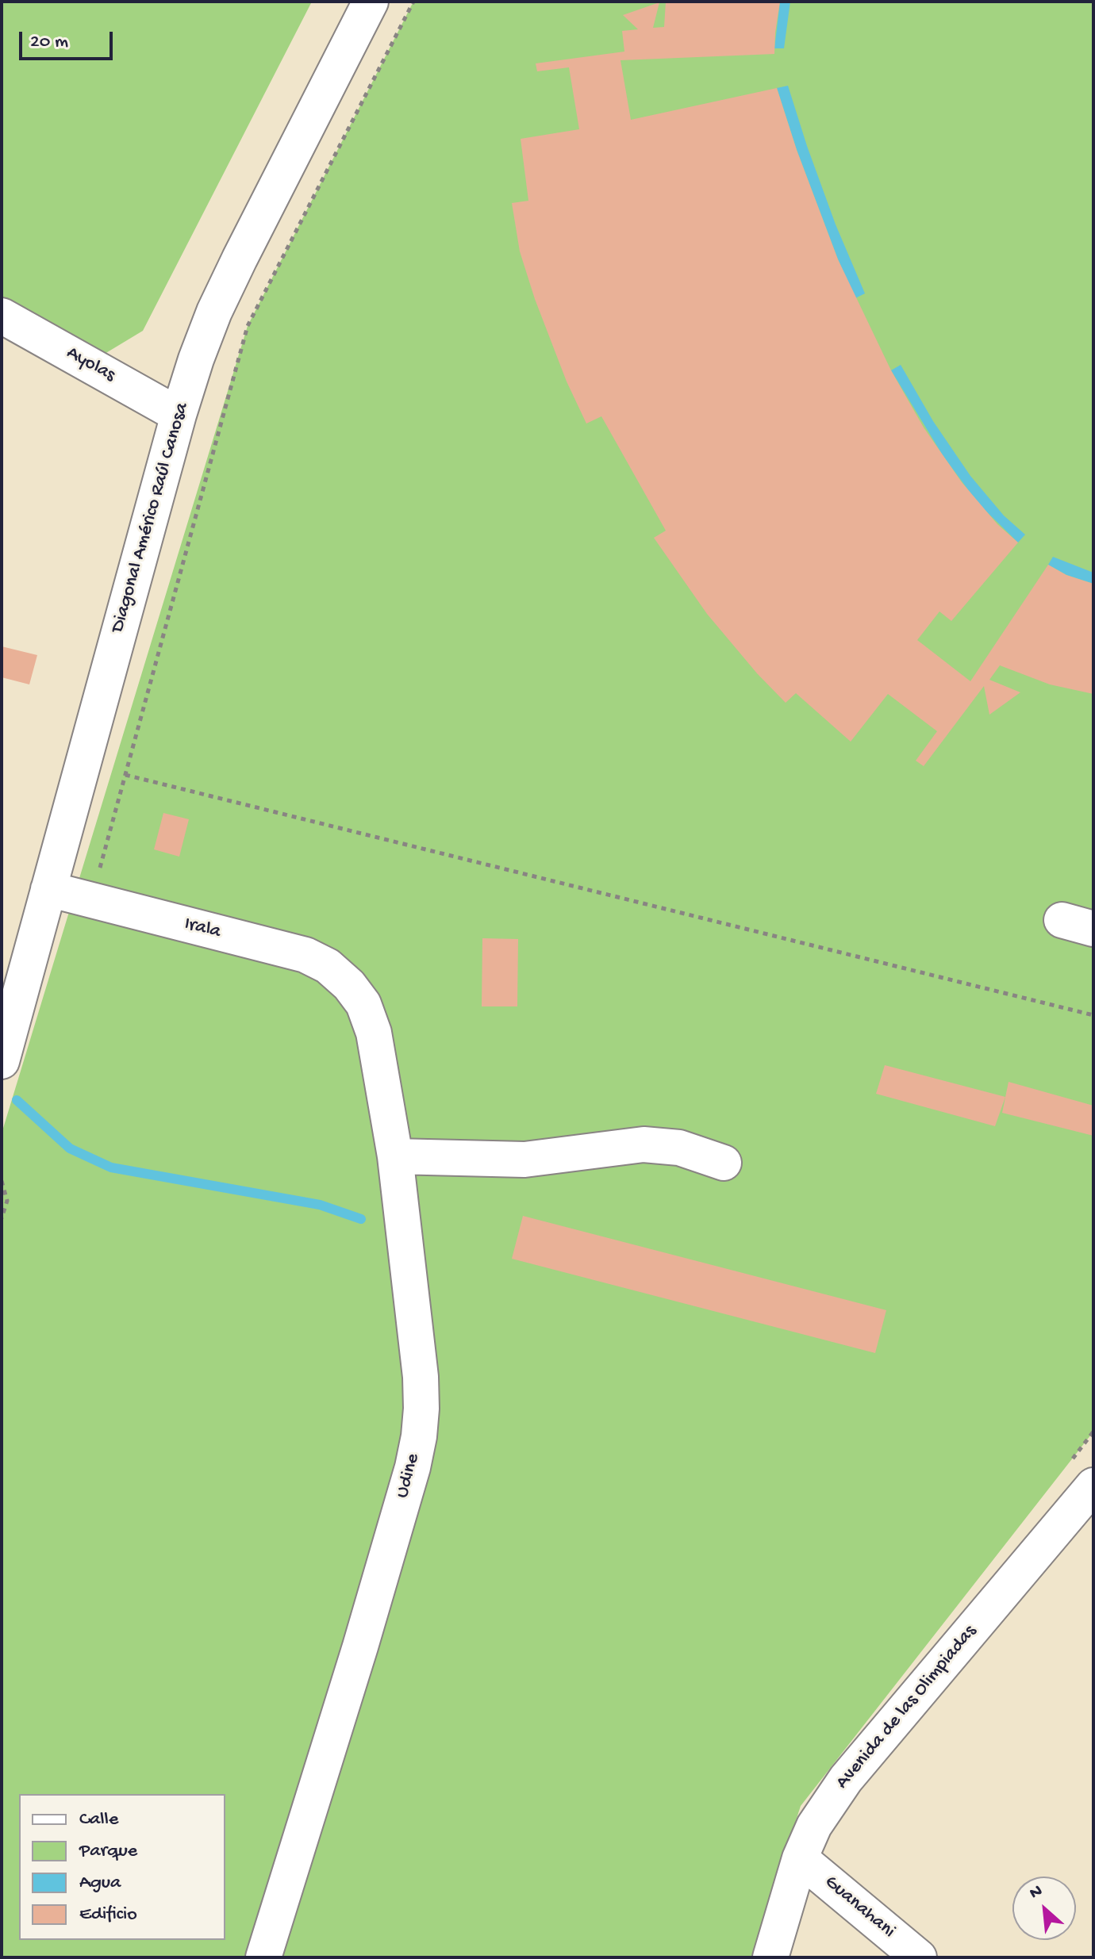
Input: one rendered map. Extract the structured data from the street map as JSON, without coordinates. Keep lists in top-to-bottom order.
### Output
{
  "streets": {
    "street": [
      "Ayolas",
      "Diagonal Américo Raúl Canosa",
      "Irala",
      "Udine",
      "Avenida de las Olimpiadas",
      "Guanahani"
    ]
  },
  "crossings": [
    ["Ayolas", "Diagonal Américo Raúl Canosa"],
    ["Diagonal Américo Raúl Canosa", "Irala"],
    ["Irala", "Udine"],
    ["Avenida de las Olimpiadas", "Guanahani"]
  ],
  "legend": [
    "Calle",
    "Parque",
    "Agua",
    "Edificio"
  ],
  "scale_bar": "20 m",
  "north": "top left"
}
